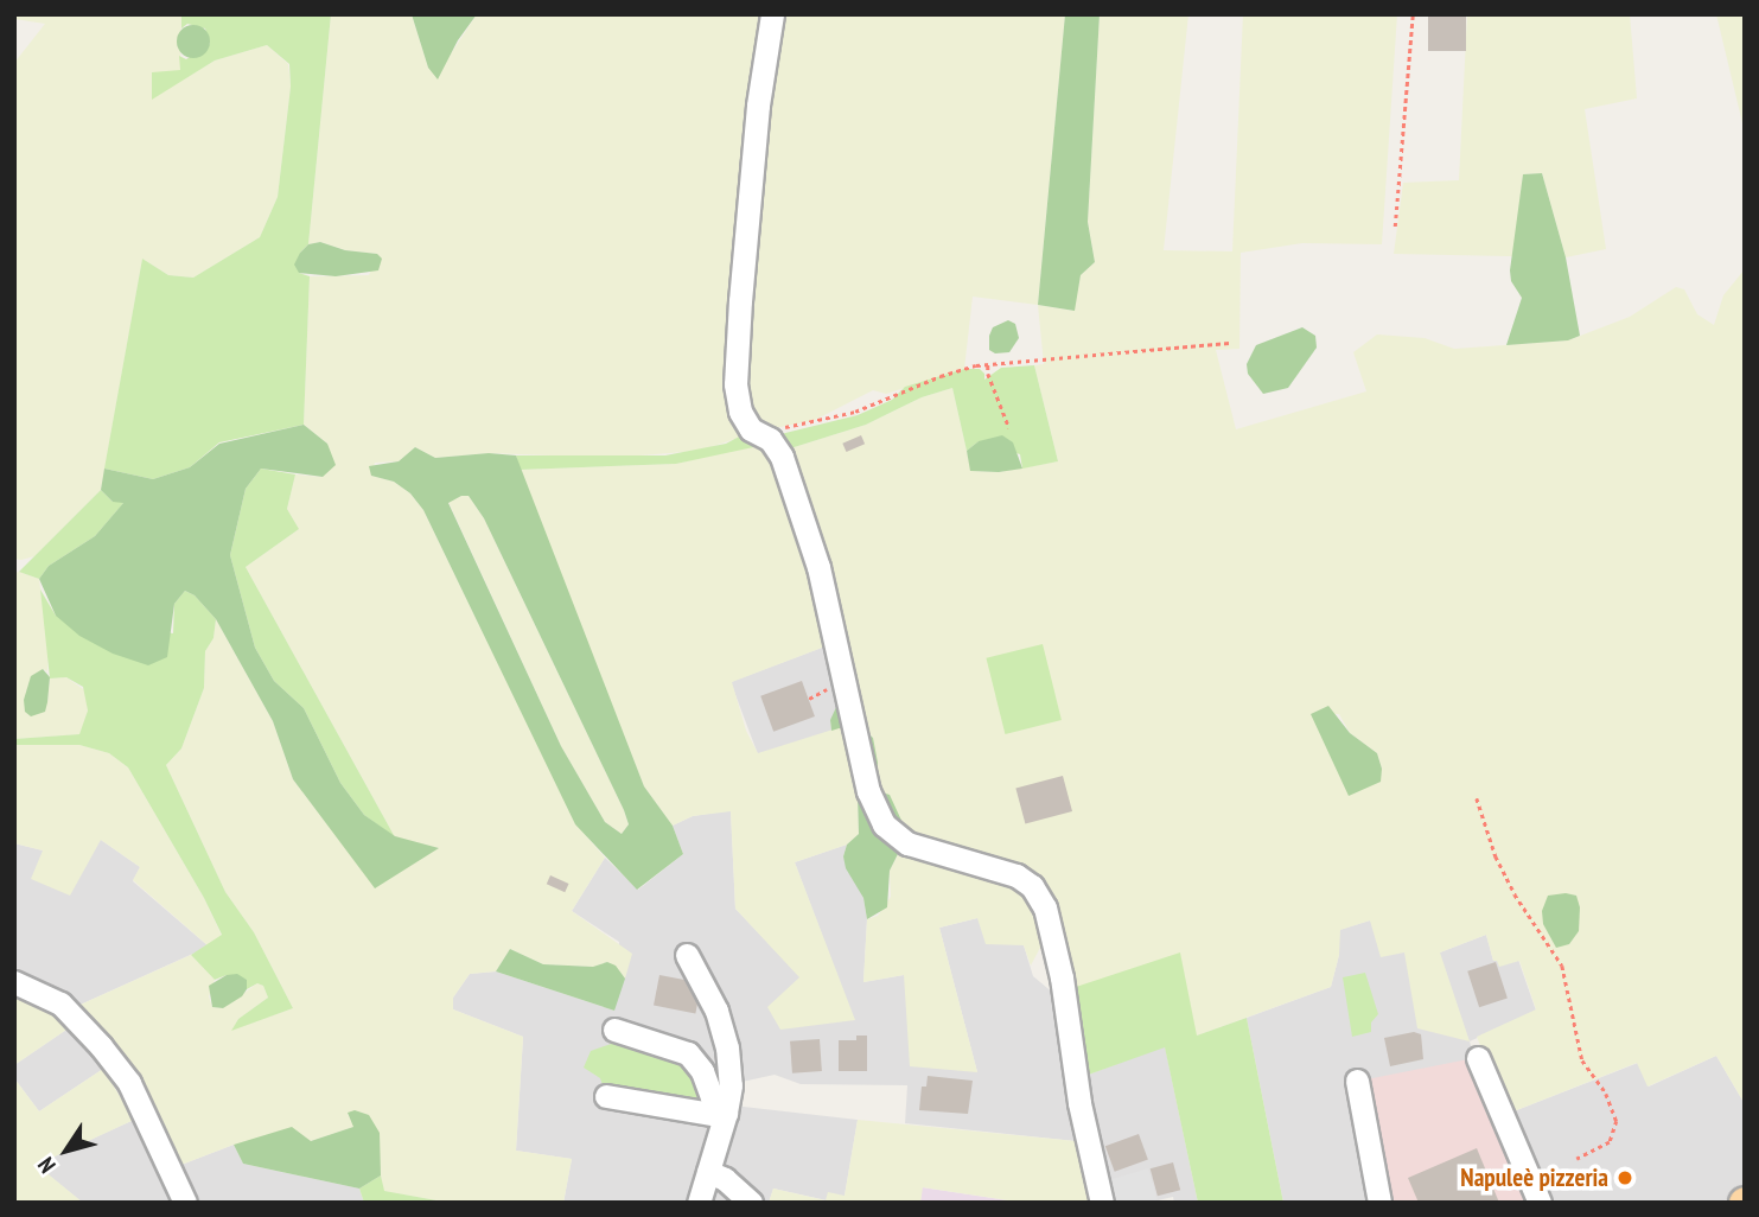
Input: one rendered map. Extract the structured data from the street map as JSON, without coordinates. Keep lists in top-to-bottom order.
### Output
{
  "places": ["Napuleè pizzeria"],
  "north": "bottom left"
}
